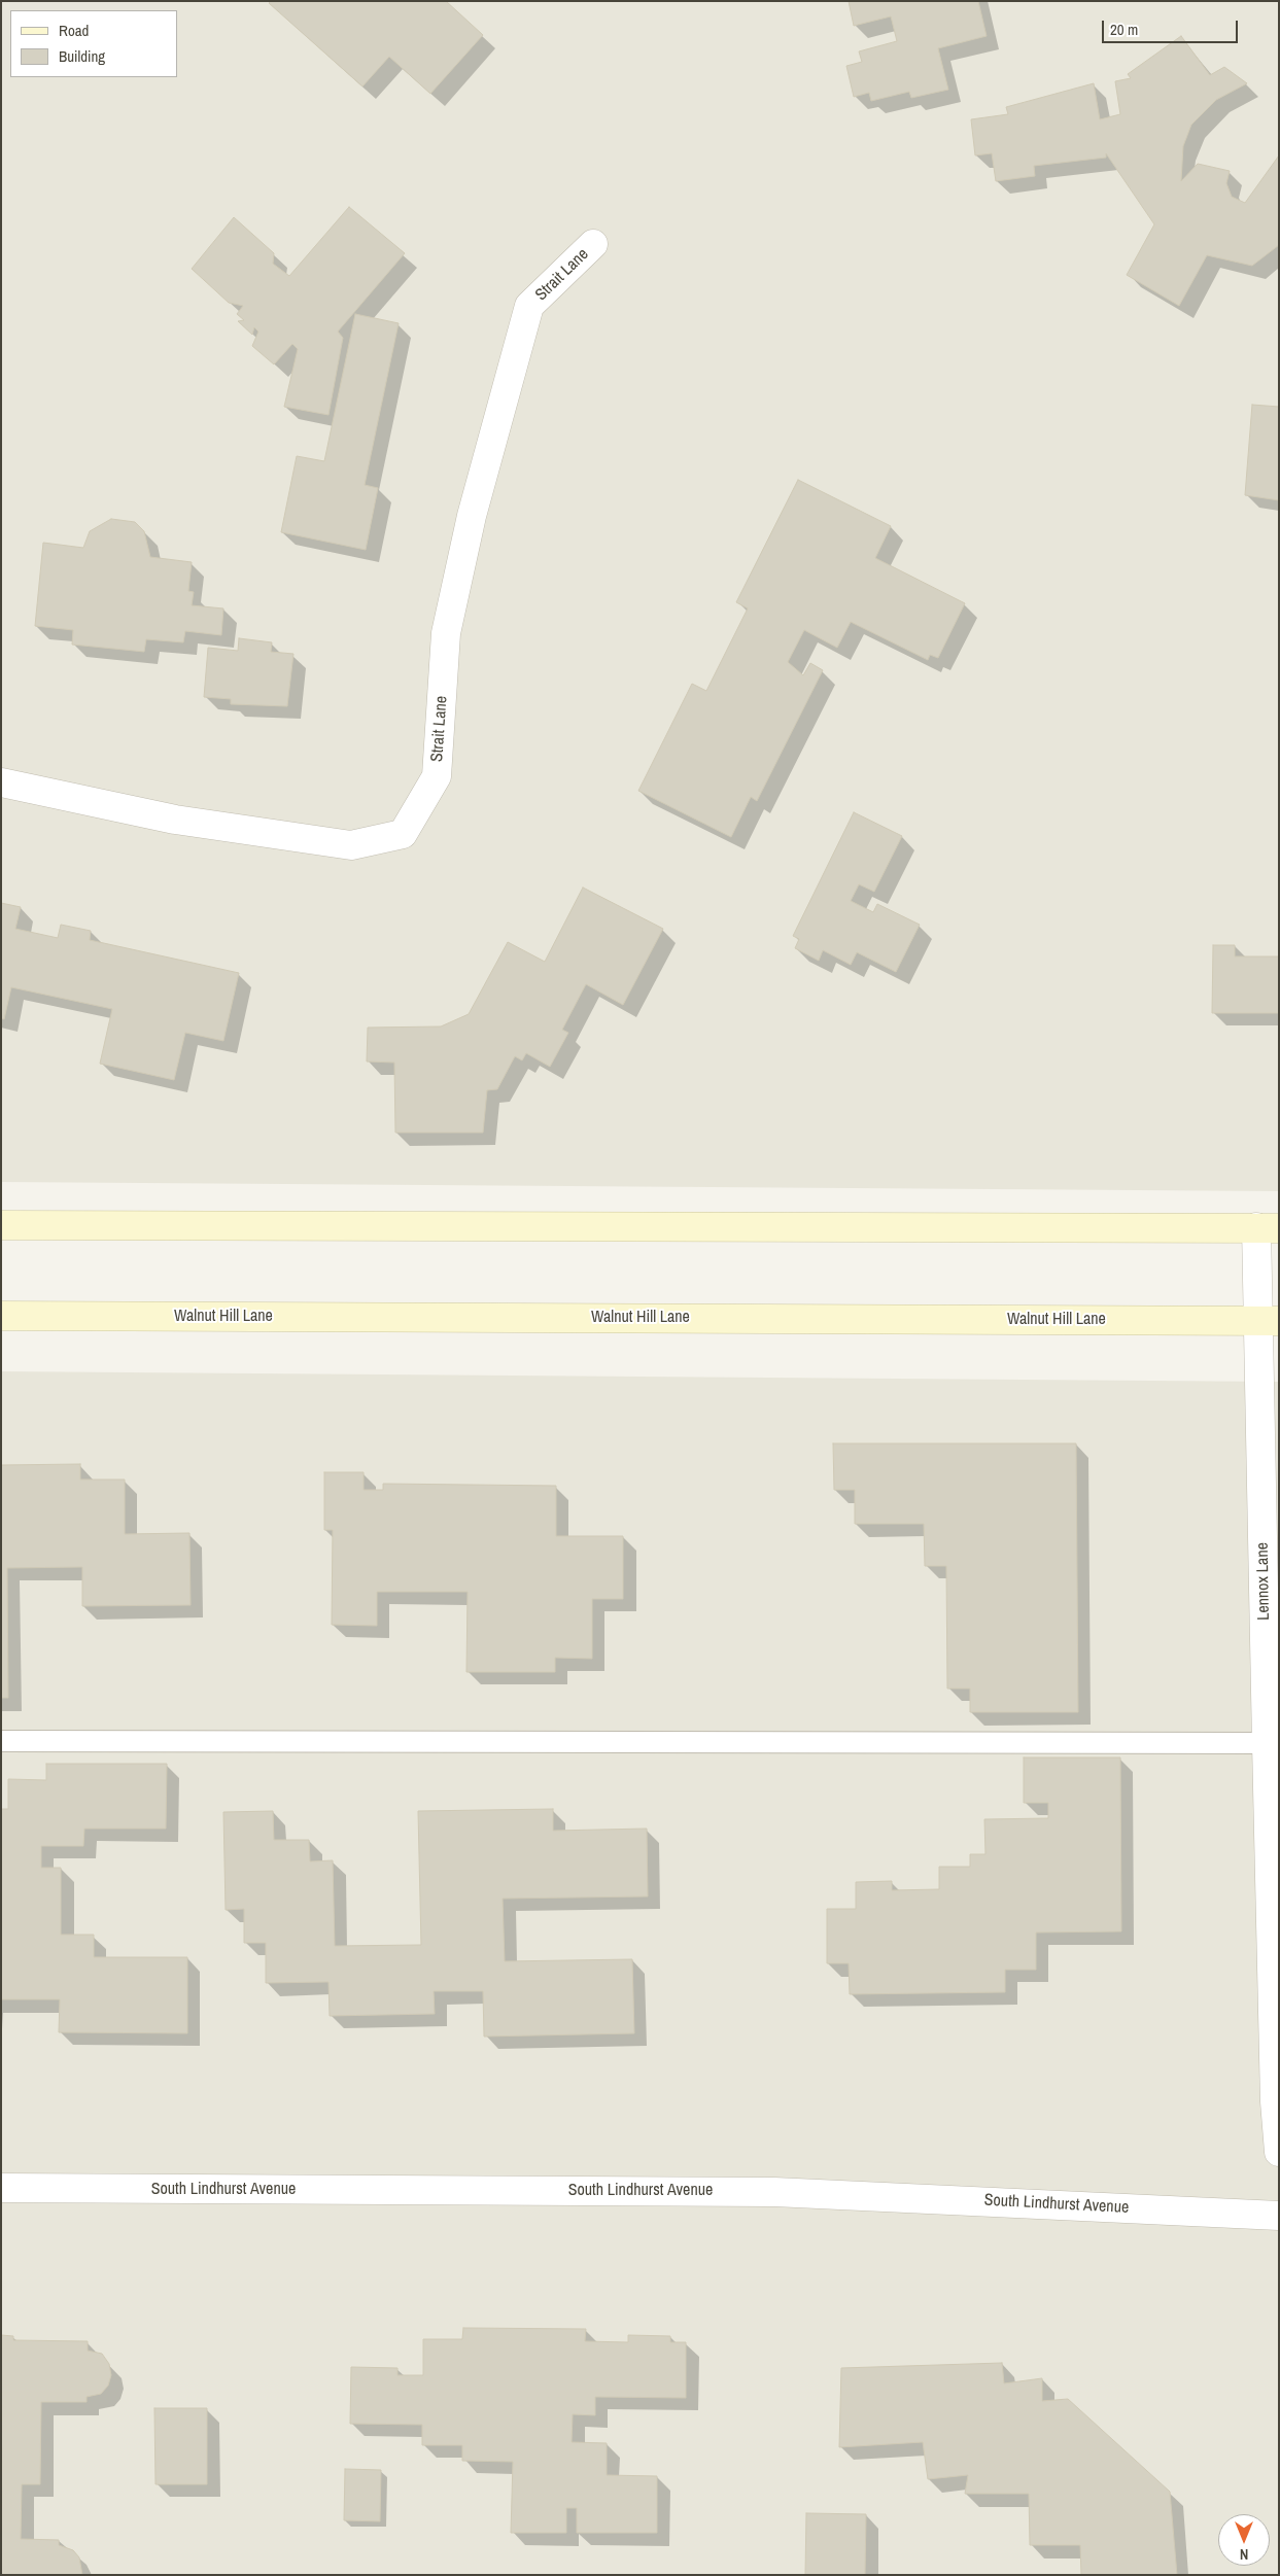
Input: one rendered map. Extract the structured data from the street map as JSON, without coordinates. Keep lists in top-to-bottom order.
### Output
{
  "streets": {
    "main road": ["Walnut Hill Lane"],
    "street": ["Strait Lane", "Lennox Lane", "South Lindhurst Avenue"]
  },
  "crossings": [
    ["Walnut Hill Lane", "Lennox Lane"]
  ],
  "legend": ["Road", "Building"],
  "scale_bar": "20 m",
  "north": "bottom"
}
